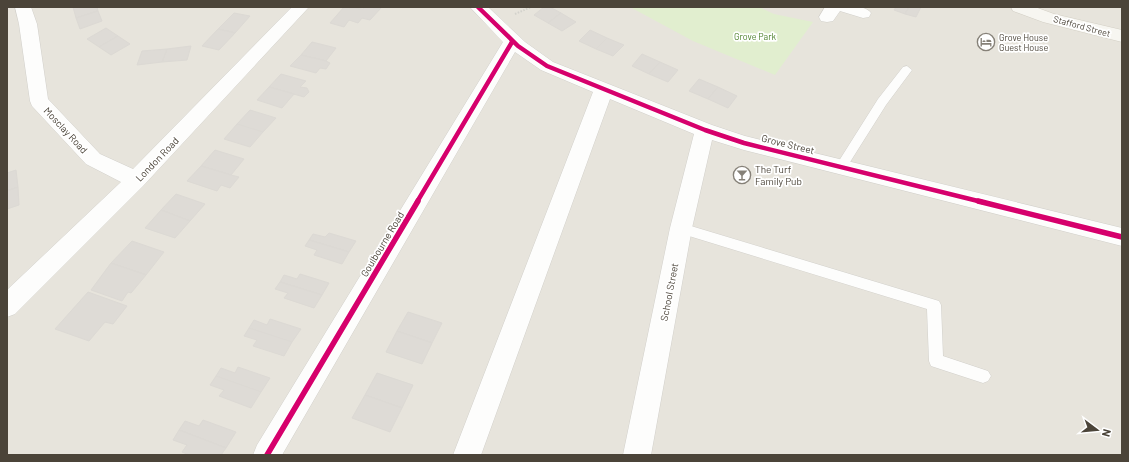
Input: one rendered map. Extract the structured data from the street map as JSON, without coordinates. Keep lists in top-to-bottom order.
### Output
{
  "streets": {
    "street": [
      "Stafford Street",
      "Mosclay Road",
      "Grove Street",
      "London Road",
      "Goulbourne Road",
      "School Street"
    ]
  },
  "crossings": [
    ["Mosclay Road", "London Road"],
    ["Grove Street", "Goulbourne Road"],
    ["Grove Street", "School Street"]
  ],
  "parks": ["Grove Park"],
  "places": {
    "hotel": ["Grove House Guest House"],
    "bar": ["The Turf Family Pub"]
  },
  "north": "right"
}
